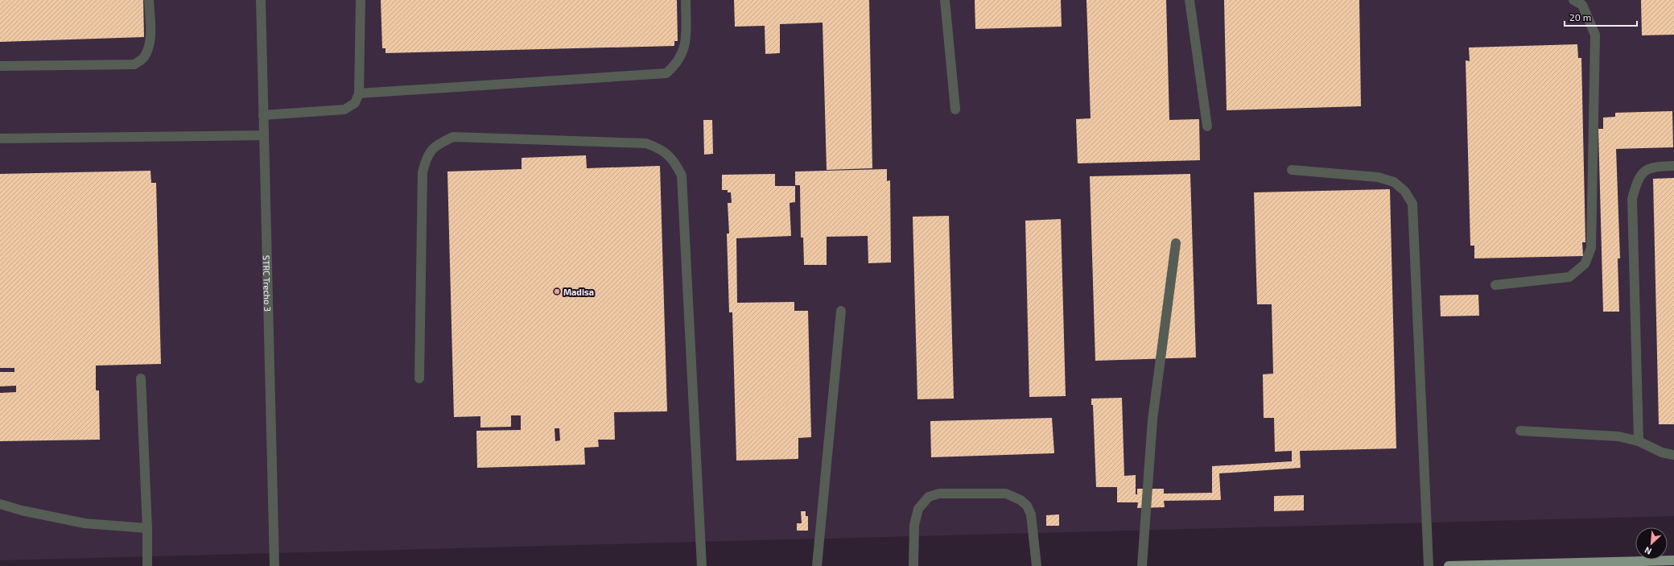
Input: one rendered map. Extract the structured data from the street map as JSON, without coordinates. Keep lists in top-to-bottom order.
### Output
{
  "streets": {
    "street": ["STRC Trecho 3"]
  },
  "places": ["Madisa"],
  "scale_bar": "20 m",
  "north": "bottom left"
}
